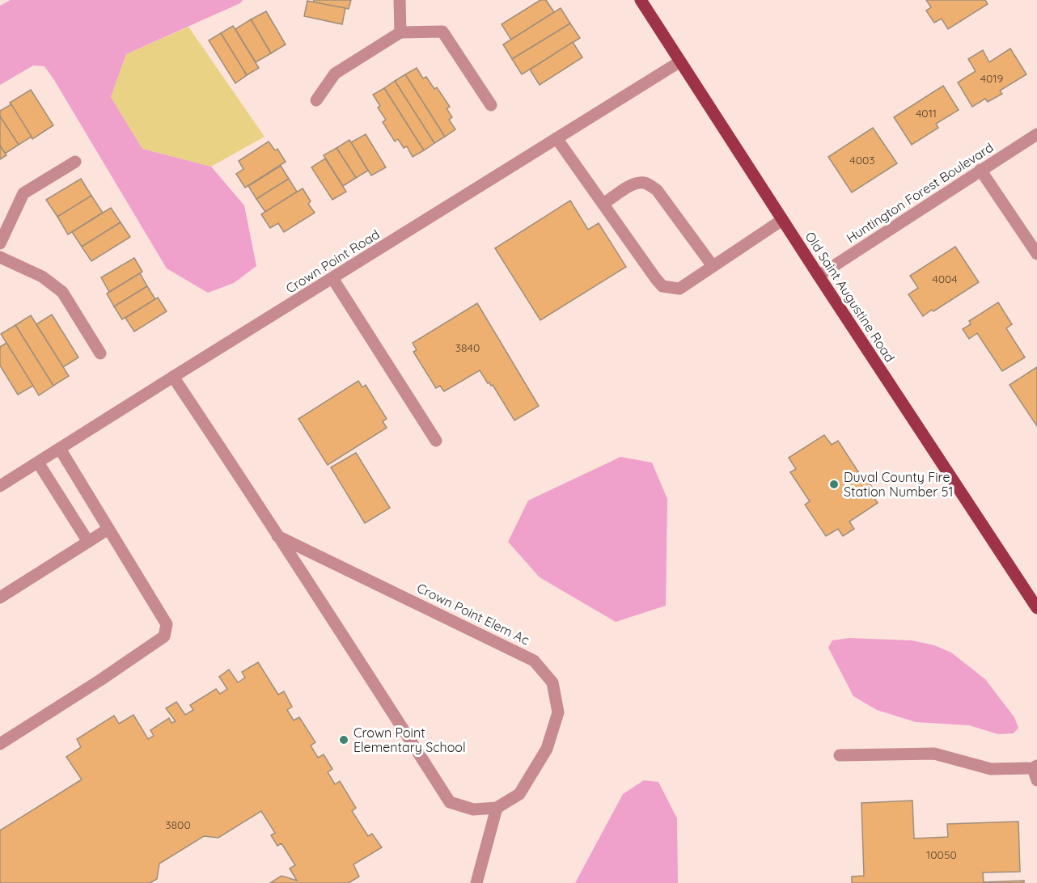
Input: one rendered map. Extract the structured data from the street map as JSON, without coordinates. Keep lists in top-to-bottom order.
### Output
{
  "streets": {
    "main road": ["Old Saint Augustine Road"],
    "street": ["Huntington Forest Boulevard", "Crown Point Road", "Crown Point Elem Ac"]
  },
  "crossings": [
    ["Huntington Forest Boulevard", "Old Saint Augustine Road"],
    ["Crown Point Road", "Old Saint Augustine Road"],
    ["Crown Point Road", "Crown Point Elem Ac"]
  ],
  "places": ["Duval County Fire Station Number 51", "Crown Point Elementary School"],
  "house_numbers": [
    "4019",
    "4011",
    "4003",
    "4004",
    "3840",
    "3800",
    "10050"
  ]
}
